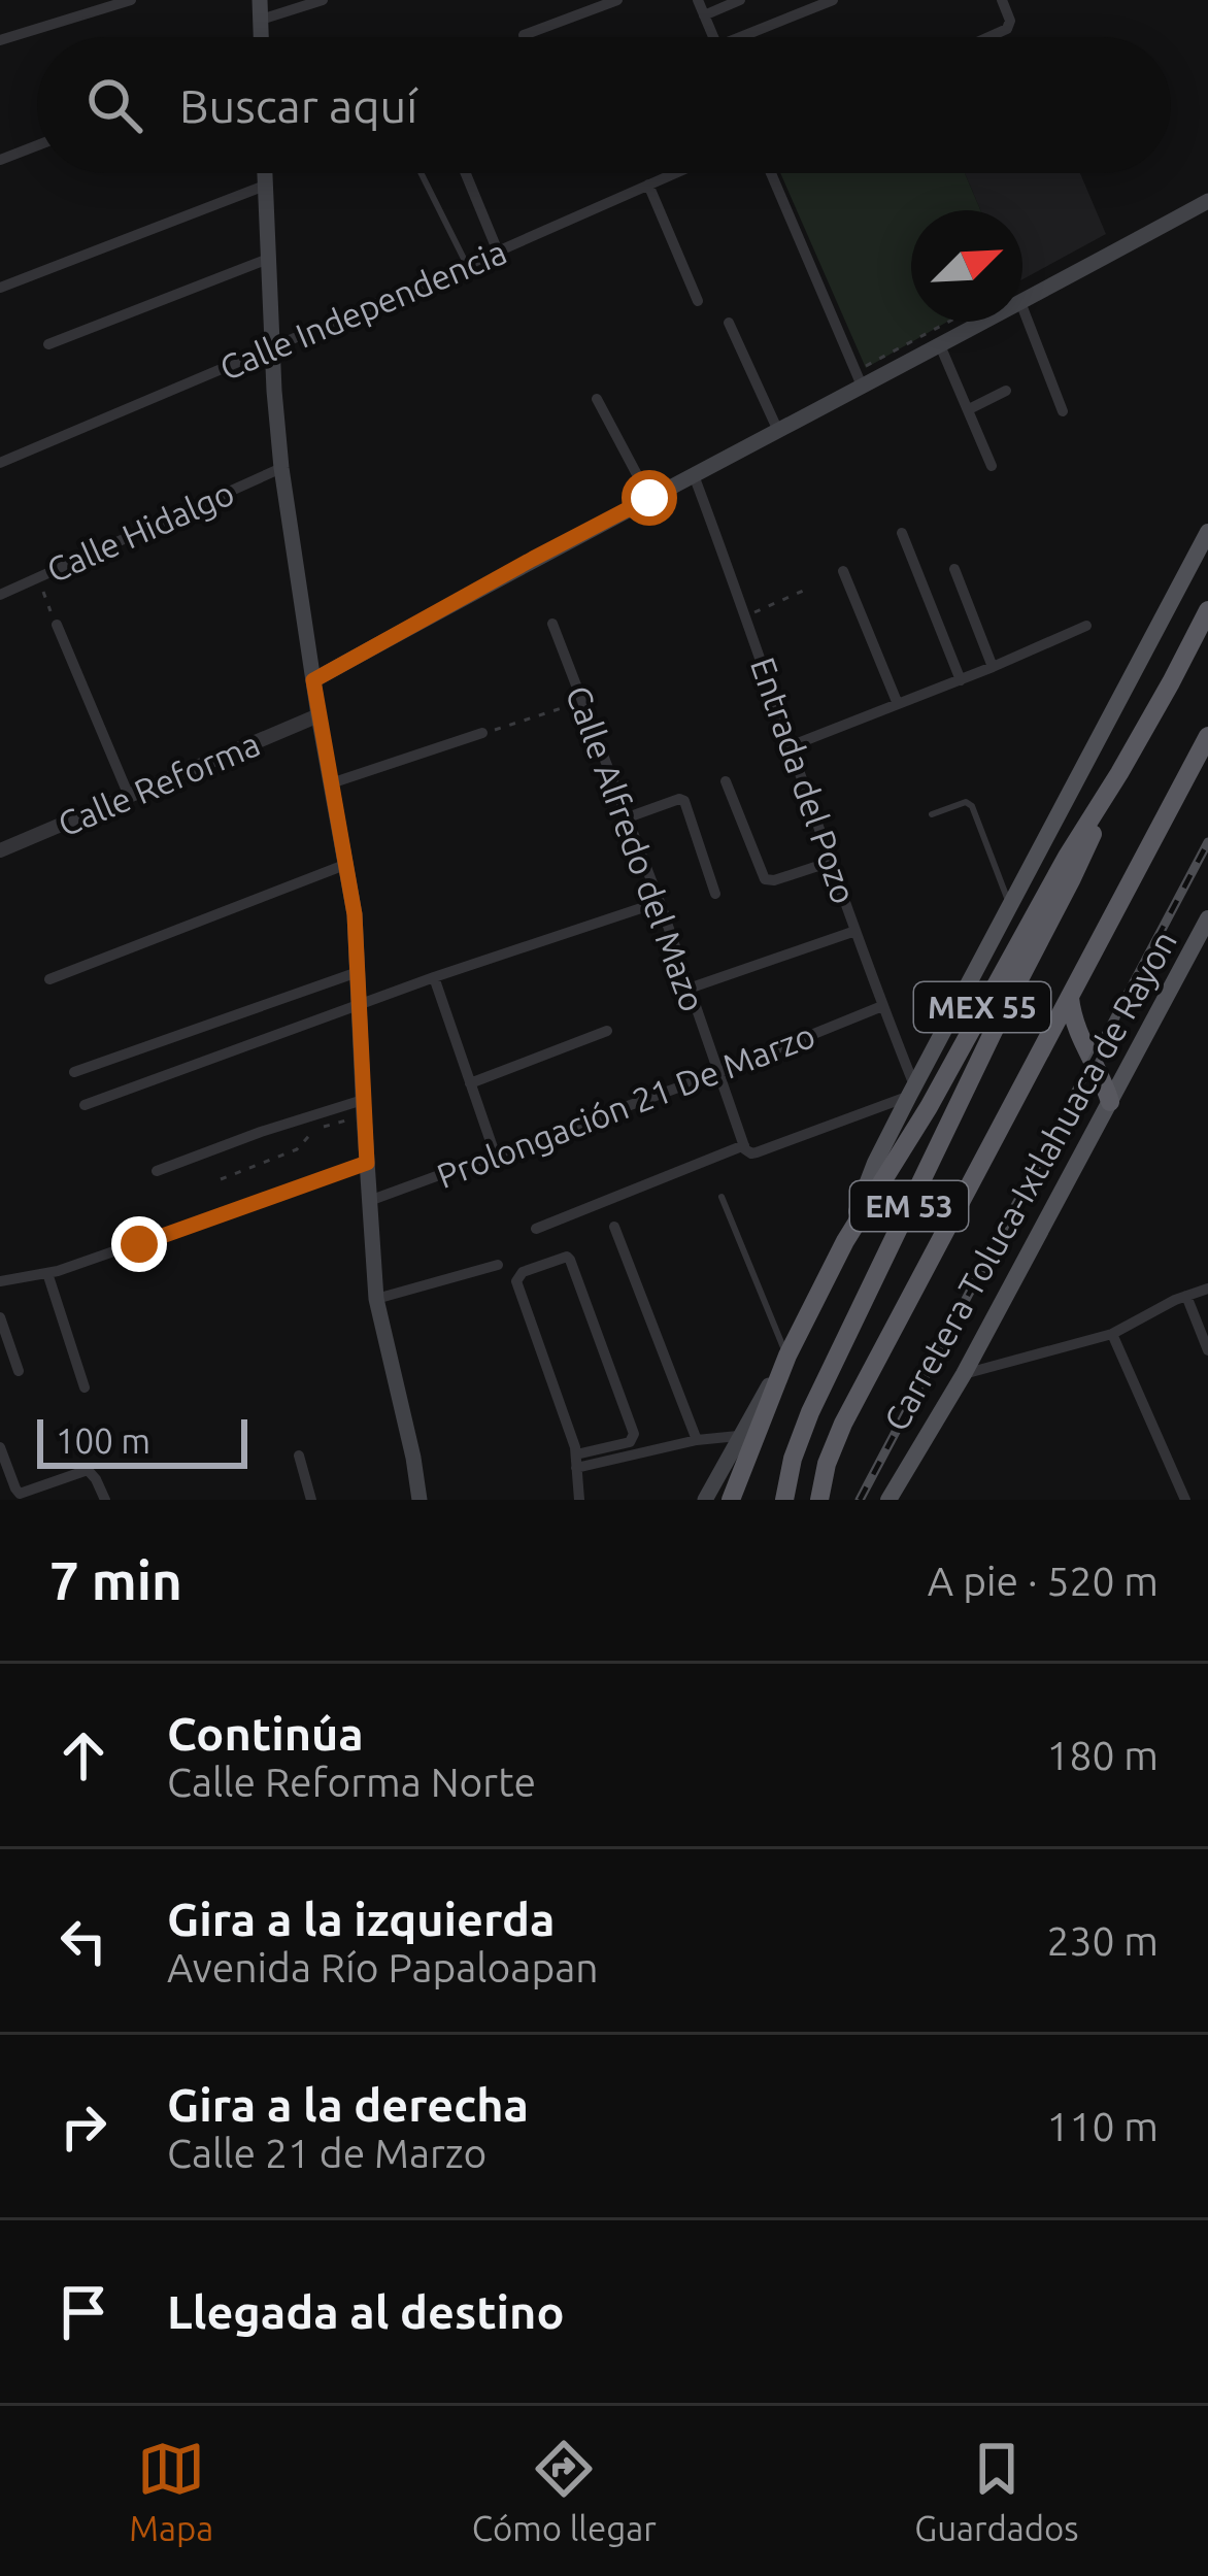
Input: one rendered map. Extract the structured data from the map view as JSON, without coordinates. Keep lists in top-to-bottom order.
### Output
{
  "streets": {
    "highway": ["MEX 55", "Carretera Toluca-Ixtlahuaca de Rayon", "EM 53"],
    "street": [
      "Calle Independencia",
      "Calle Hidalgo",
      "Entrada del Pozo",
      "Calle Reforma",
      "Calle Alfredo del Mazo",
      "Prolongación 21 De Marzo"
    ]
  },
  "crossings": [
    ["Entrada del Pozo", "Prolongación 21 De Marzo"],
    ["Calle Alfredo del Mazo", "Prolongación 21 De Marzo"],
    ["MEX 55", "EM 53"]
  ],
  "scale_bar": "100 m",
  "north": "top right",
  "page": {
    "search": "Buscar aquí",
    "scale": "100 m",
    "heading": ["7 min", "A pie · 520 m"],
    "list": [
      ["Continúa", "Calle Reforma Norte", "180 m"],
      ["Gira a la izquierda", "Avenida Río Papaloapan", "230 m"],
      ["Gira a la derecha", "Calle 21 de Marzo", "110 m"],
      "Llegada al destino"
    ],
    "nav": ["Mapa", "Cómo llegar", "Guardados"]
  }
}
